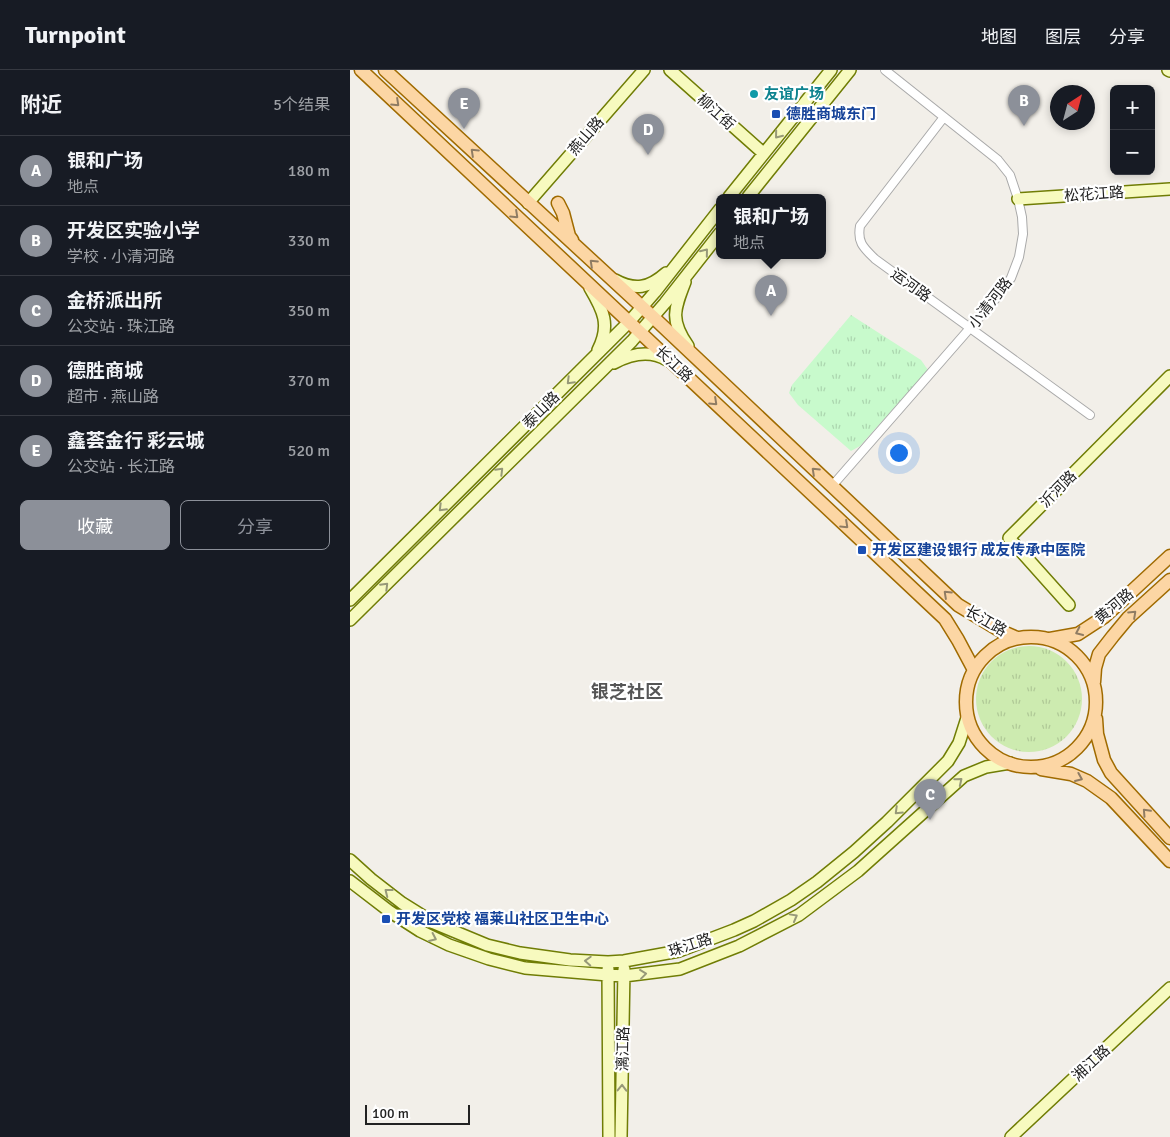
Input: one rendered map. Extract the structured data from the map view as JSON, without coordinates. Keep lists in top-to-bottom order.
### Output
{
  "streets": {
    "main road": [
      "柳江街",
      "燕山路",
      "松花江路",
      "长江路",
      "泰山路",
      "沂河路",
      "黄河路",
      "珠江路",
      "漓江路",
      "湘江路"
    ],
    "street": ["运河路", "小清河路"]
  },
  "crossings": [
    ["燕山路", "长江路"],
    ["松花江路", "小清河路"],
    ["运河路", "小清河路"],
    ["小清河路", "长江路"],
    ["长江路", "泰山路"],
    ["长江路", "黄河路"],
    ["长江路", "珠江路"],
    ["黄河路", "珠江路"],
    ["珠江路", "漓江路"]
  ],
  "districts": ["银芝社区"],
  "places": {
    "other": ["友谊广场"],
    "transit": ["德胜商城东门", "开发区建设银行 成友传承中医院", "开发区党校 福莱山社区卫生中心"]
  },
  "scale_bar": "100 m",
  "north": "top right",
  "page": {
    "header": "Turnpoint",
    "nav": ["地图", "图层", "分享"],
    "heading": ["附近", "5个结果"],
    "map_buttons": ["+", "−"],
    "pins": [
      "B",
      "E",
      "D",
      "A",
      "C"
    ],
    "list": [
      {
        "mark": "A",
        "name": "银和广场",
        "note": "地点",
        "value": "180 m"
      },
      {
        "mark": "B",
        "name": "开发区实验小学",
        "note": "学校 · 小清河路",
        "value": "330 m"
      },
      {
        "mark": "C",
        "name": "金桥派出所",
        "note": "公交站 · 珠江路",
        "value": "350 m"
      },
      {
        "mark": "D",
        "name": "德胜商城",
        "note": "超市 · 燕山路",
        "value": "370 m"
      },
      {
        "mark": "E",
        "name": "鑫荟金行 彩云城",
        "note": "公交站 · 长江路",
        "value": "520 m"
      }
    ],
    "popup": ["银和广场", "地点"],
    "buttons": ["收藏", "分享"],
    "scale": "100 m"
  }
}
